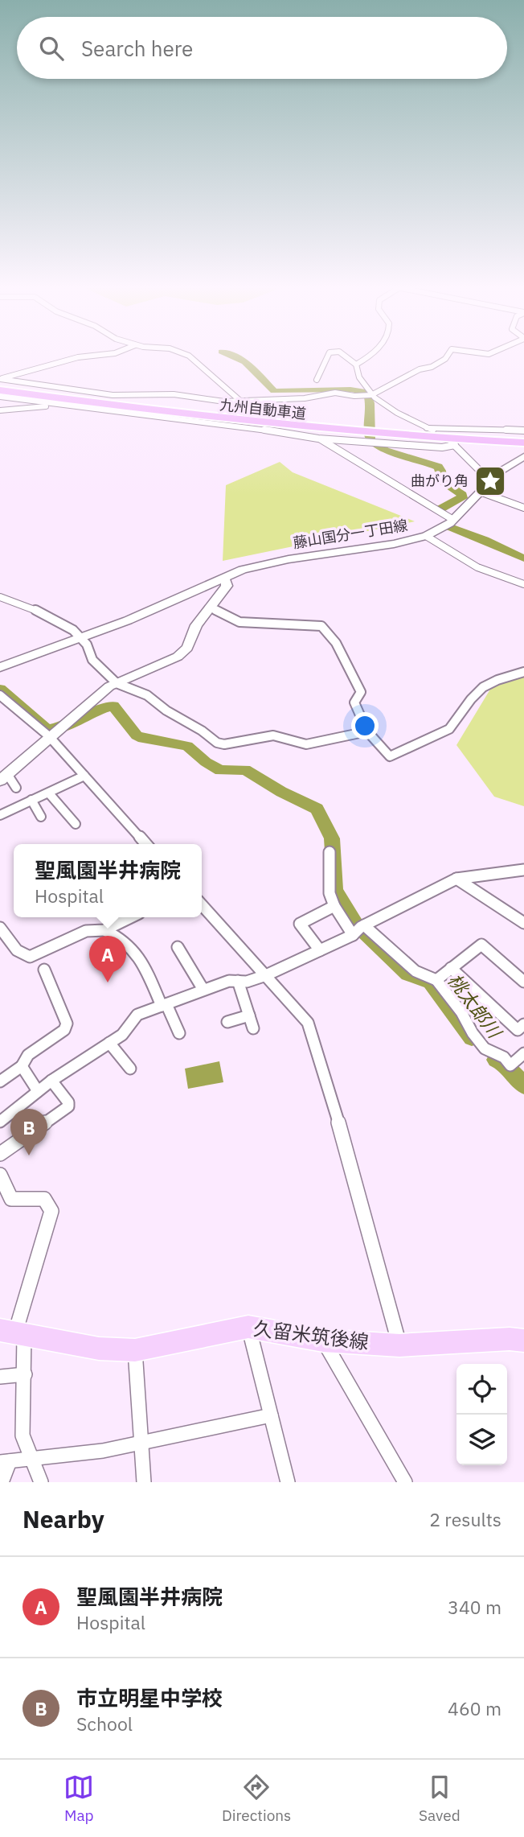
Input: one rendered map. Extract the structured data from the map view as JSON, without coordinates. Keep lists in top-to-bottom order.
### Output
{
  "streets": {
    "highway": ["九州自動車道"],
    "main road": ["藤山国分一丁田線", "久留米筑後線"]
  },
  "water": ["桃太郎川"],
  "places": {
    "place": ["曲がり角"]
  },
  "page": {
    "search": "Search here",
    "popup": ["聖風園半井病院", "Hospital"],
    "pins": ["A", "B"],
    "heading": ["Nearby", "2 results"],
    "list": [
      {
        "mark": "A",
        "name": "聖風園半井病院",
        "note": "Hospital",
        "value": "340 m"
      },
      {
        "mark": "B",
        "name": "市立明星中学校",
        "note": "School",
        "value": "460 m"
      }
    ],
    "nav": ["Map", "Directions", "Saved"]
  }
}
